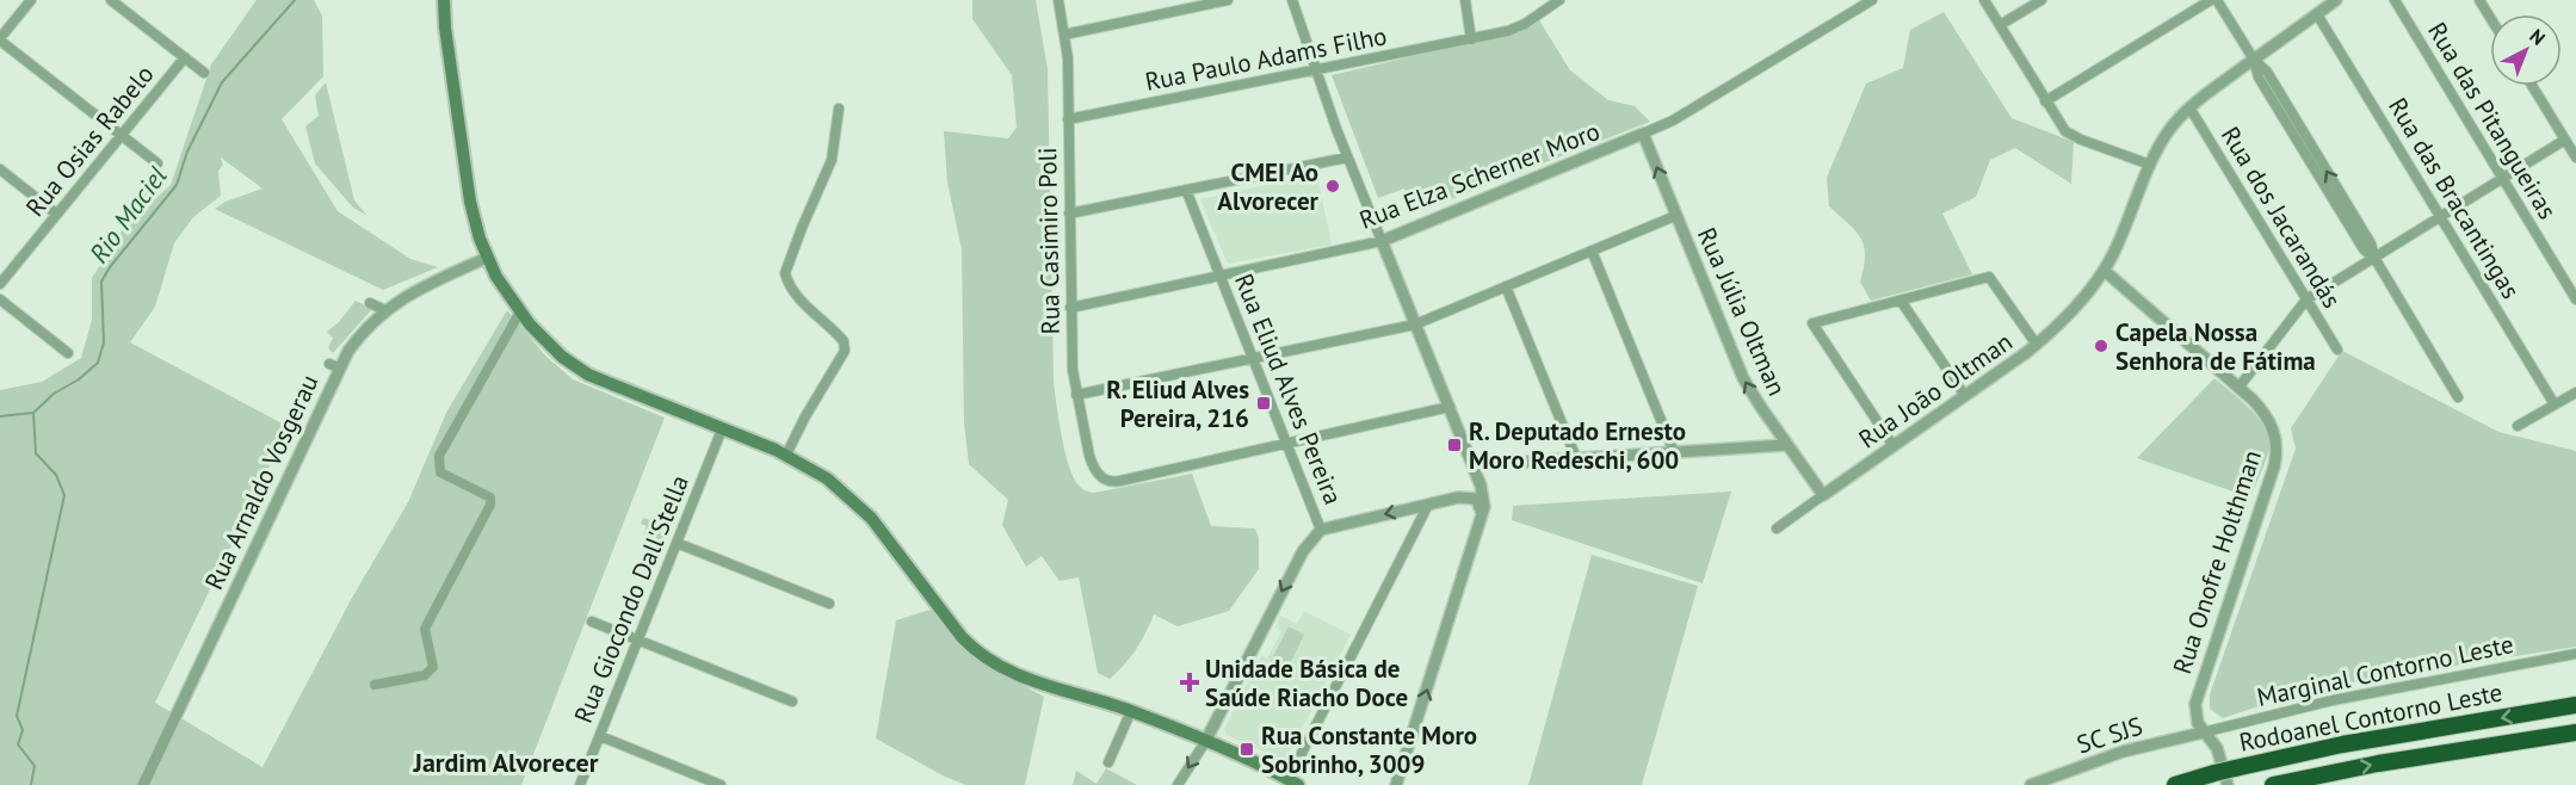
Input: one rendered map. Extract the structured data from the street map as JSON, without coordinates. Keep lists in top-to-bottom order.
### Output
{
  "streets": {
    "highway": ["Rodoanel Contorno Leste"],
    "street": [
      "Rua Paulo Adams Filho",
      "Rua das Pitangueiras",
      "Rua Osias Rabelo",
      "Rua Elza Scherner Moro",
      "Rua das Bracantingas",
      "Rua dos Jacarandás",
      "Rua Casimiro Poli",
      "Rua Júlia Oltman",
      "Rua Eliud Alves Pereira",
      "Rua João Oltman",
      "Rua Arnaldo Vosgerau",
      "Rua Onofre Holthman",
      "Rua Giocondo Dall'Stella",
      "Marginal Contorno Leste",
      "SC SJS"
    ]
  },
  "crossings": [
    ["Rua Paulo Adams Filho", "Rua Casimiro Poli"],
    ["Rua Elza Scherner Moro", "Rua Casimiro Poli"],
    ["Rua Elza Scherner Moro", "Rua Júlia Oltman"],
    ["Rua Elza Scherner Moro", "Rua Eliud Alves Pereira"],
    ["Rua Casimiro Poli", "Rua Eliud Alves Pereira"],
    ["Rua Júlia Oltman", "Rua João Oltman"],
    ["Rua João Oltman", "Rua Onofre Holthman"],
    ["Rua Onofre Holthman", "Marginal Contorno Leste"],
    ["Rua Onofre Holthman", "SC SJS"],
    ["Marginal Contorno Leste", "SC SJS"]
  ],
  "districts": ["Jardim Alvorecer"],
  "water": ["Rio Maciel"],
  "places": {
    "other": ["CMEI Ao Alvorecer", "Capela Nossa Senhora de Fátima"],
    "transit": ["R. Eliud Alves Pereira, 216", "R. Deputado Ernesto Moro Redeschi, 600", "Rua Constante Moro Sobrinho, 3009"],
    "health": ["Unidade Básica de Saúde Riacho Doce"]
  },
  "north": "top right"
}
